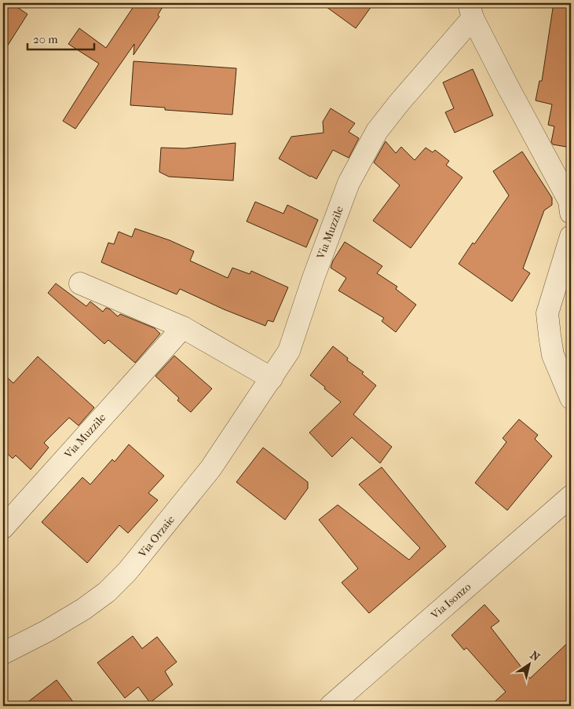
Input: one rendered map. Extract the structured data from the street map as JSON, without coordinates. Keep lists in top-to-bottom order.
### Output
{
  "streets": {
    "street": ["Via Muzzile", "Via Orzaie", "Via Isonzo"]
  },
  "crossings": [
    ["Via Muzzile", "Via Orzaie"]
  ],
  "scale_bar": "20 m",
  "north": "top right"
}
